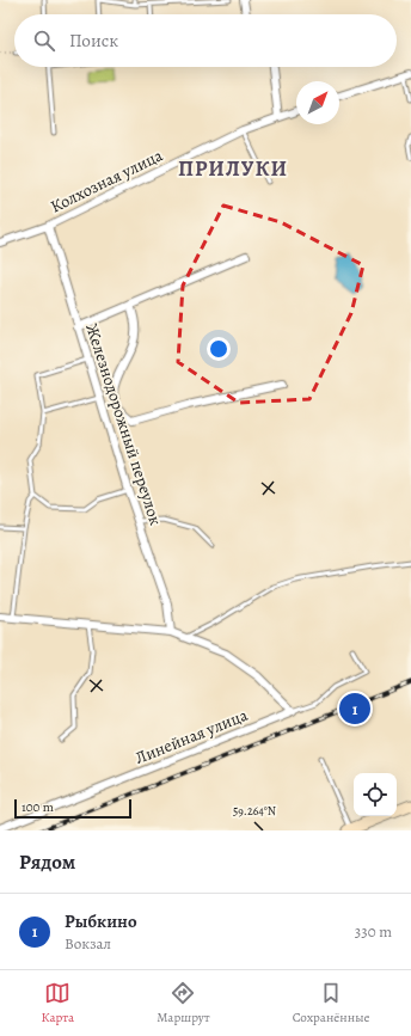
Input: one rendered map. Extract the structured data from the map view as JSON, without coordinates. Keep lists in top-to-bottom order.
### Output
{
  "streets": {
    "street": ["Колхозная улица", "Железнодорожный переулок", "Линейная улица"]
  },
  "crossings": [
    ["Колхозная улица", "Железнодорожный переулок"]
  ],
  "districts": ["ПРИЛУКИ"],
  "scale_bar": "100 m",
  "north": "top right",
  "page": {
    "search": "Поиск",
    "pins": "1",
    "scale": "100 m",
    "heading": "Рядом",
    "list": [
      {
        "mark": "1",
        "name": "Рыбкино",
        "note": "Вокзал",
        "value": "330 m"
      }
    ],
    "nav": ["Карта", "Маршрут", "Сохранённые"]
  },
  "coordinates": ["59.264°N"]
}
